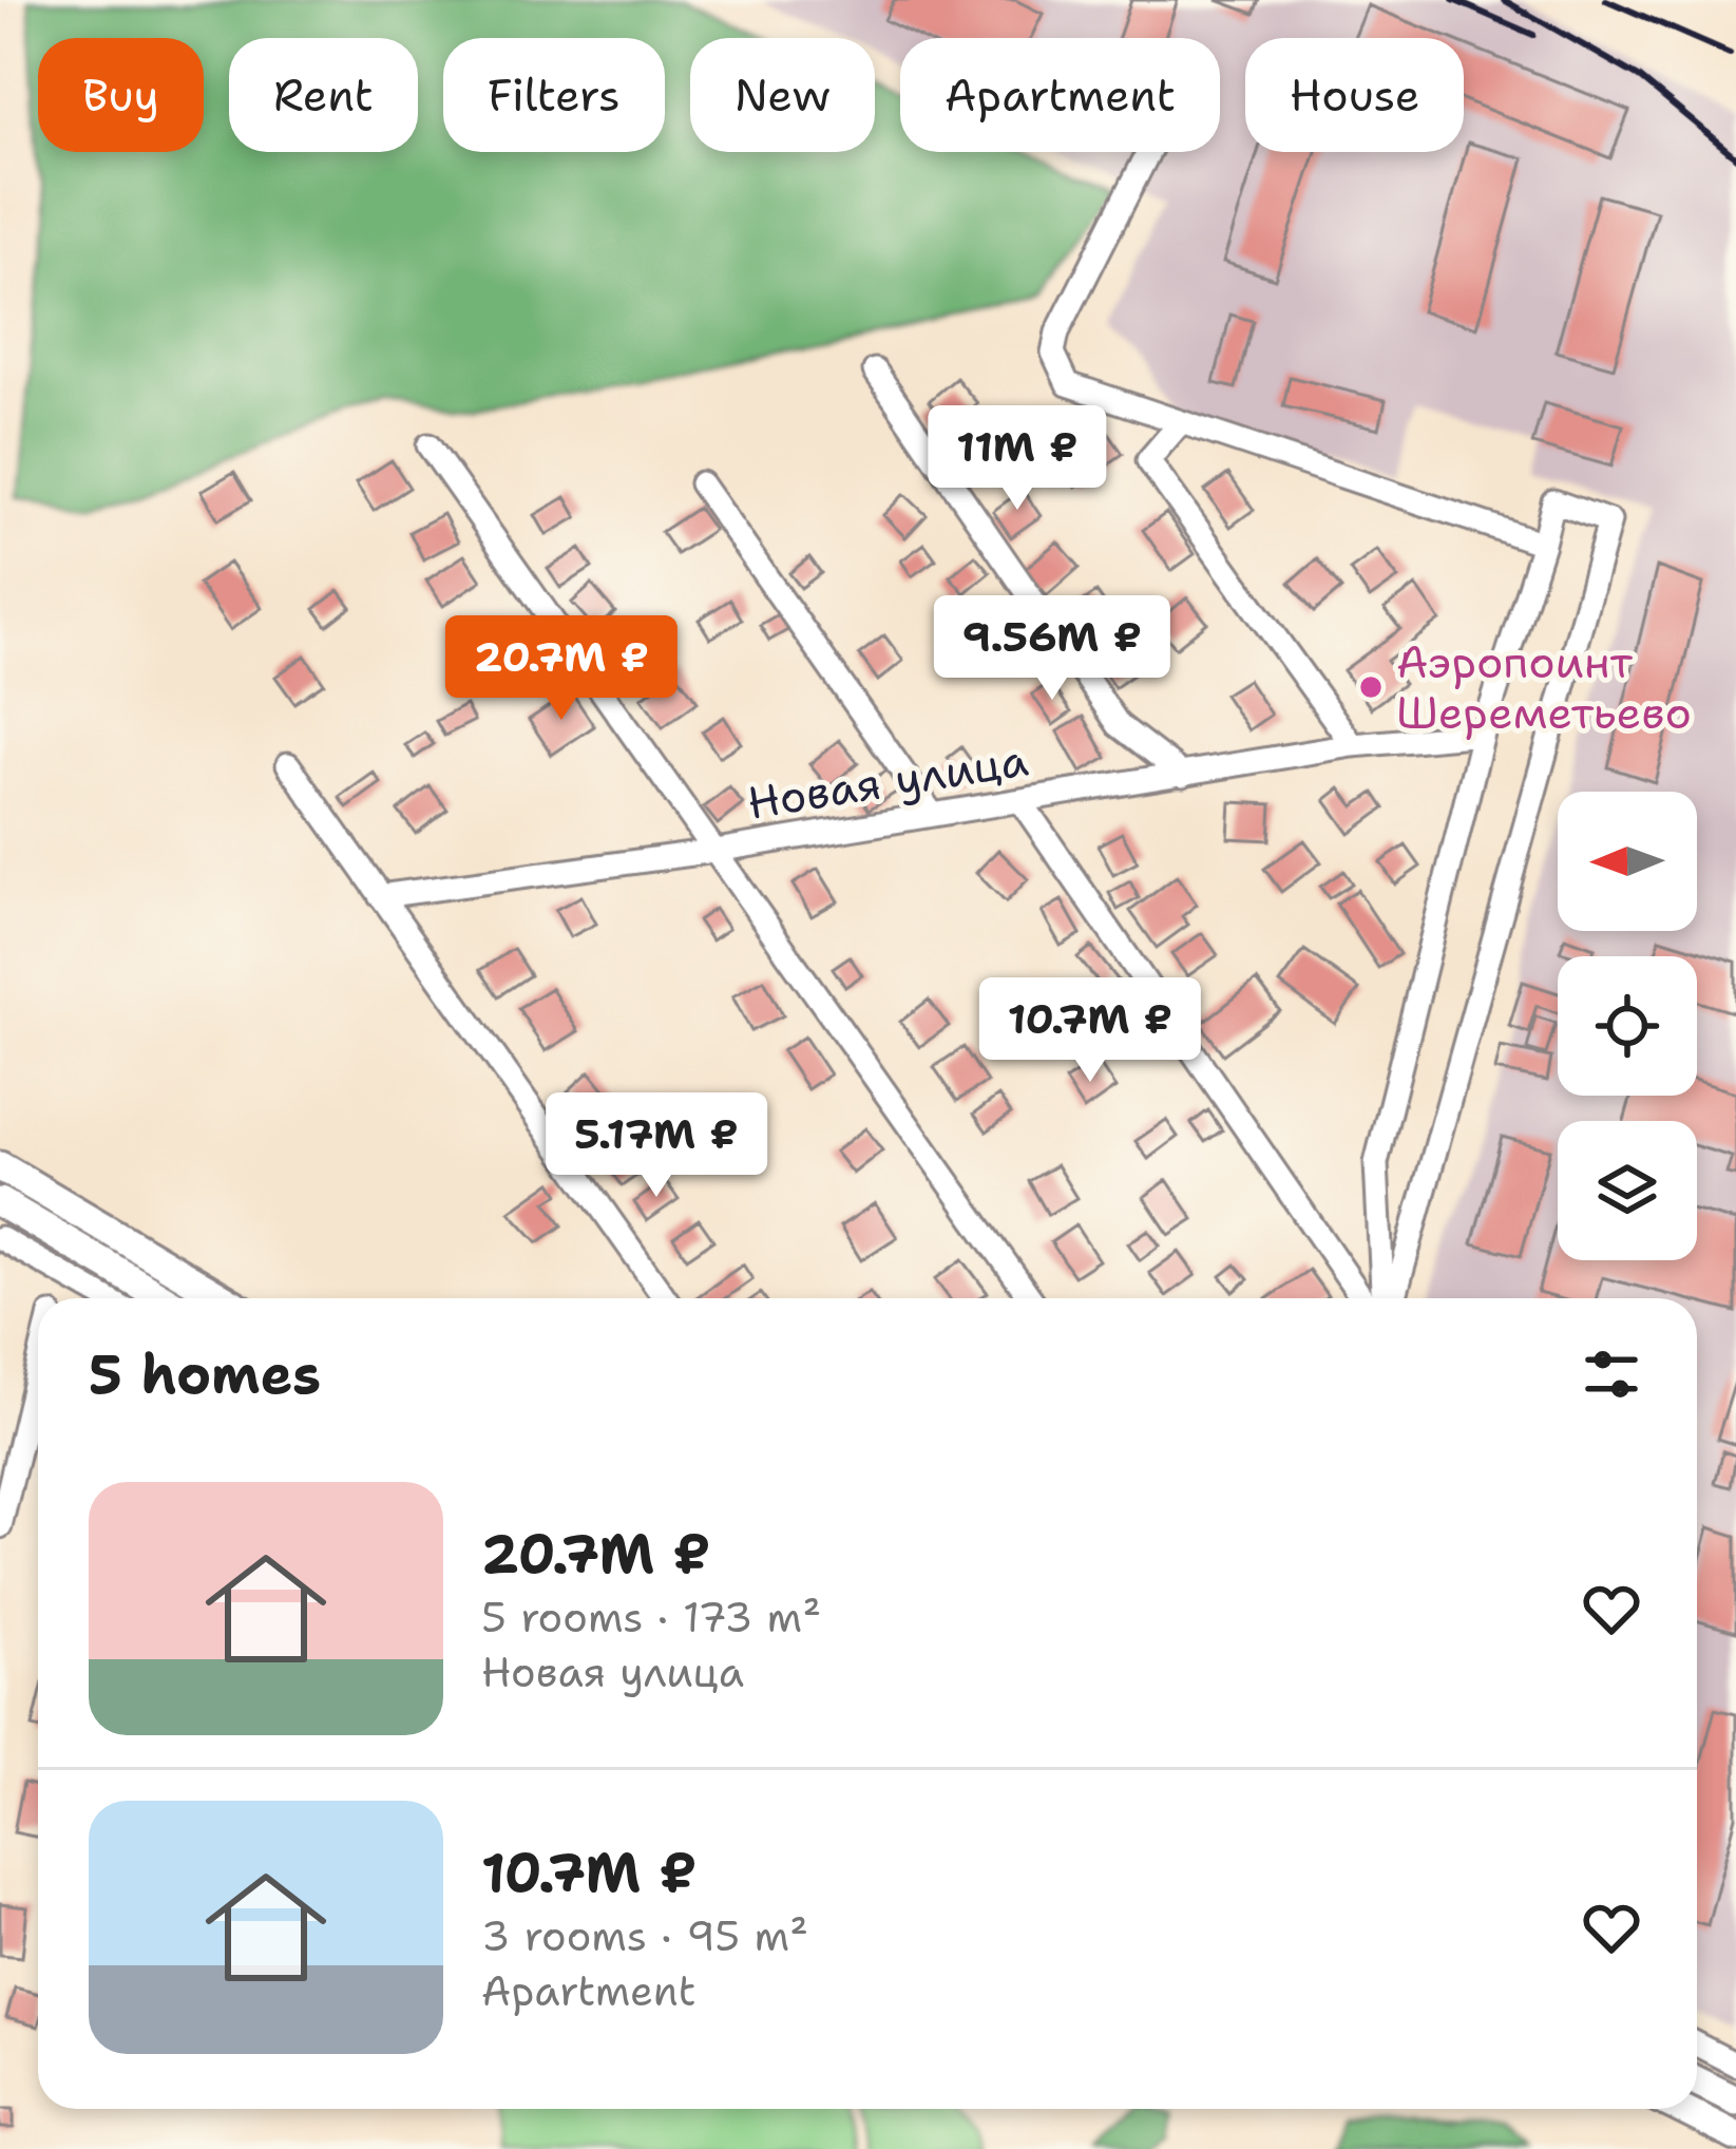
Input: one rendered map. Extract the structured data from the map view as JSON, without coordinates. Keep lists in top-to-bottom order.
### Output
{
  "streets": {
    "street": ["Новая улица"]
  },
  "places": ["Аэропоинт Шереметьево"],
  "north": "left",
  "page": {
    "chip": [
      "Buy",
      "Rent",
      "Filters",
      "New",
      "Apartment",
      "House"
    ],
    "price": [
      "11M ₽",
      "9.56M ₽",
      "20.7M ₽",
      "10.7M ₽",
      "5.17M ₽"
    ],
    "heading": "5 homes",
    "list": [
      {
        "name": "20.7M ₽",
        "note": "5 rooms · 173 m² · Новая улица"
      },
      {
        "name": "10.7M ₽",
        "note": "3 rooms · 95 m² · Apartment"
      }
    ]
  }
}
